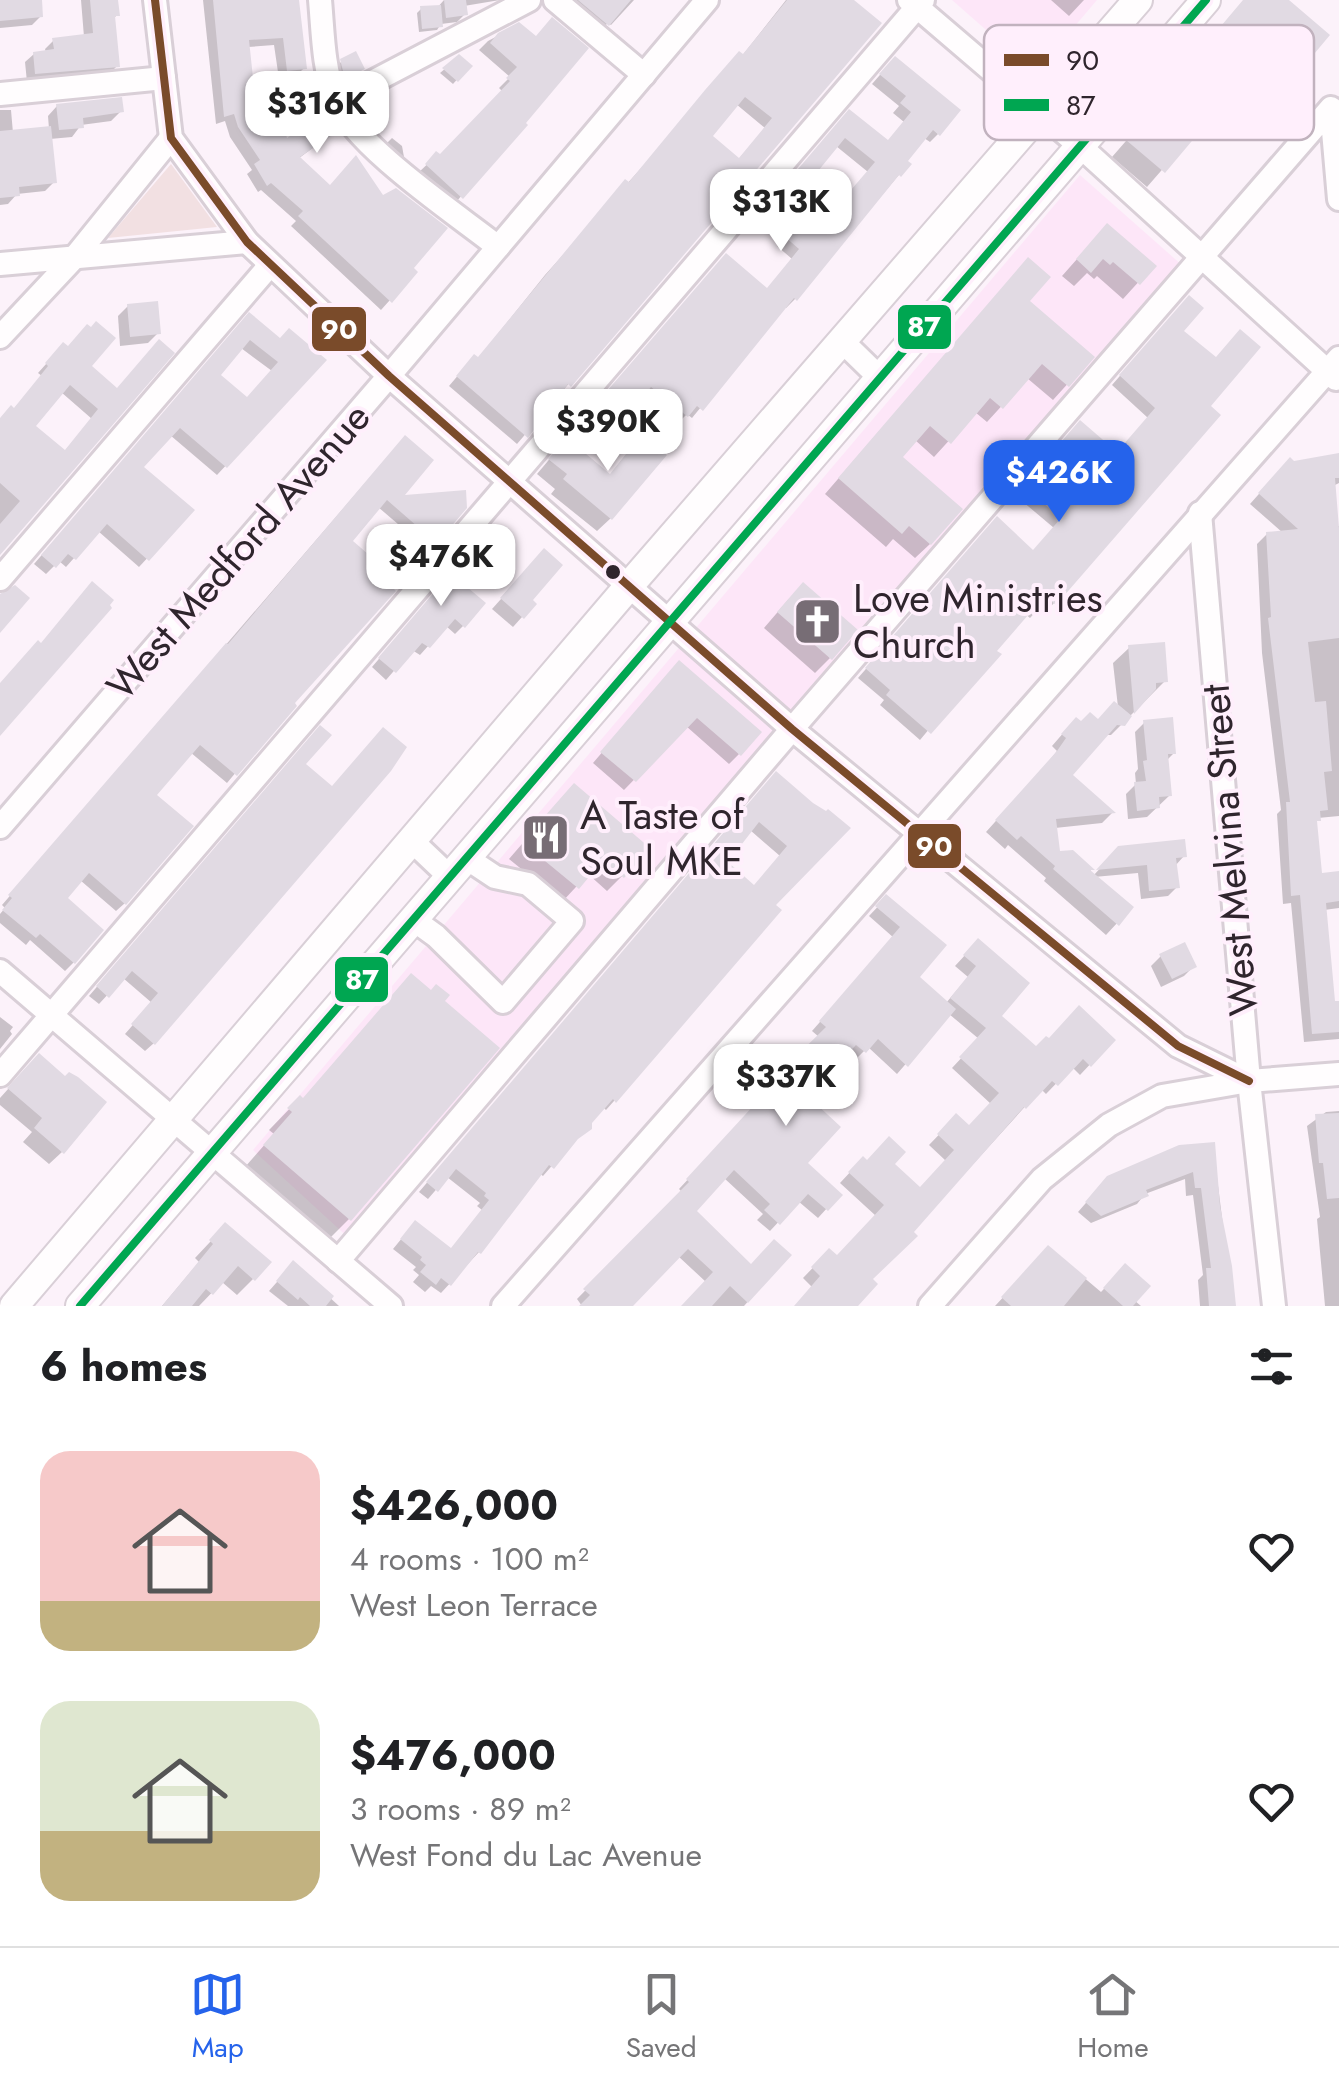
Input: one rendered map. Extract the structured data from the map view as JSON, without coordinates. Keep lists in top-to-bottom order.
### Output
{
  "streets": {
    "street": ["West Medford Avenue", "West Melvina Street"]
  },
  "places": {
    "church": ["Love Ministries Church"],
    "restaurant": ["A Taste of Soul MKE"]
  },
  "lines": ["transit line 90", "transit line 87"],
  "legend": ["90", "87"],
  "page": {
    "price": [
      "$316K",
      "$313K",
      "$390K",
      "$426K",
      "$476K",
      "$337K"
    ],
    "heading": "6 homes",
    "list": [
      {
        "name": "$426,000",
        "note": "4 rooms · 100 m² · West Leon Terrace"
      },
      {
        "name": "$476,000",
        "note": "3 rooms · 89 m² · West Fond du Lac Avenue"
      }
    ],
    "tabs": ["Map", "Saved", "Home"]
  }
}
